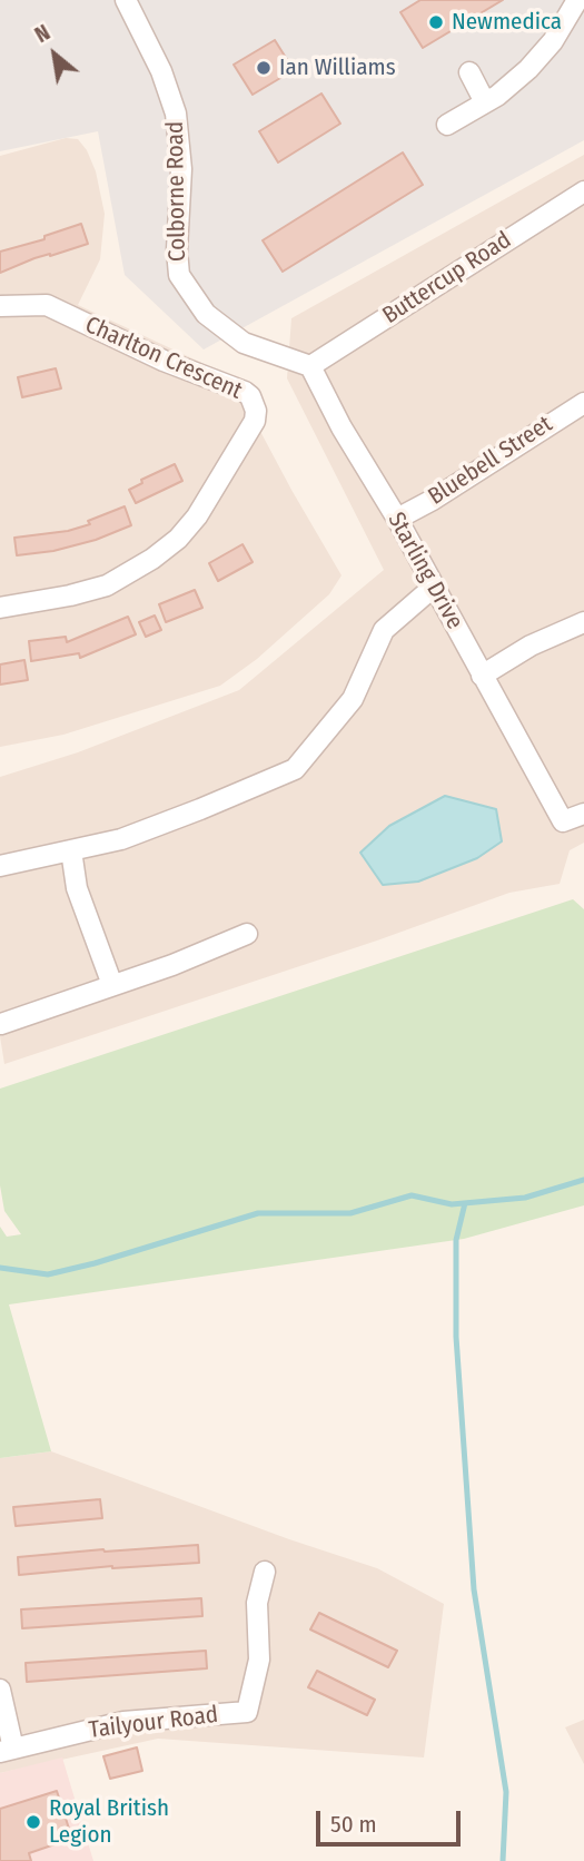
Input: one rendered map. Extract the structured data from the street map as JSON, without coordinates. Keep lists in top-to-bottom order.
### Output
{
  "streets": {
    "street": [
      "Colborne Road",
      "Buttercup Road",
      "Charlton Crescent",
      "Bluebell Street",
      "Starling Drive",
      "Tailyour Road"
    ]
  },
  "crossings": [
    ["Colborne Road", "Buttercup Road"],
    ["Colborne Road", "Starling Drive"],
    ["Buttercup Road", "Starling Drive"],
    ["Bluebell Street", "Starling Drive"]
  ],
  "places": ["Newmedica", "Ian Williams", "Royal British Legion"],
  "scale_bar": "50 m",
  "north": "top left"
}
